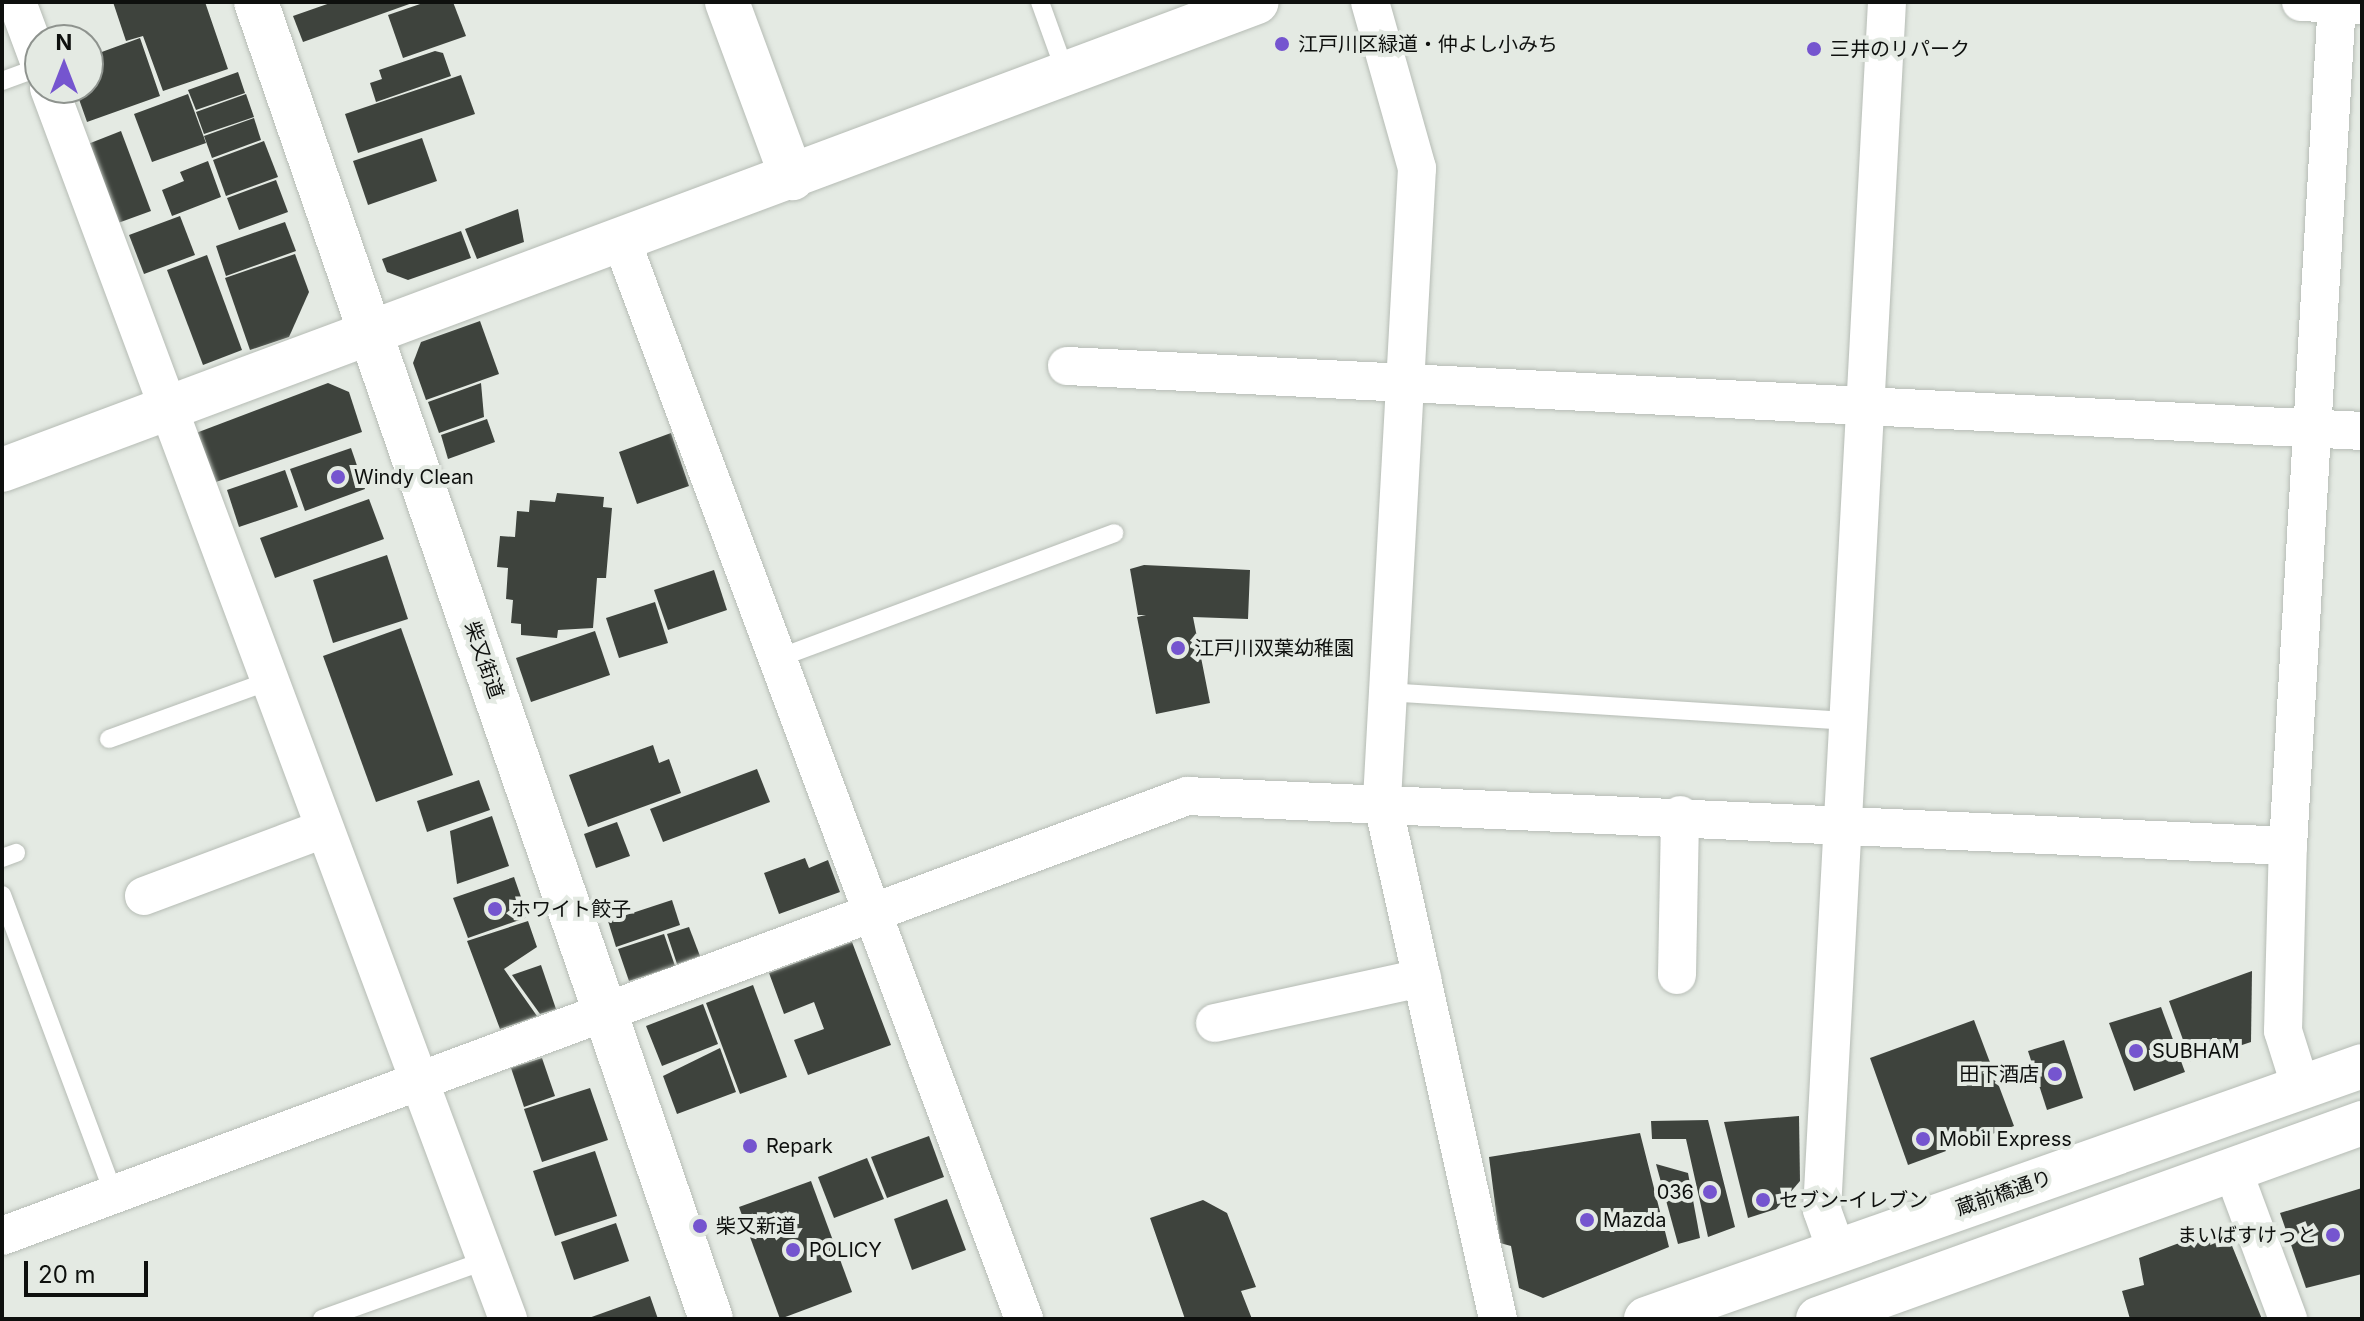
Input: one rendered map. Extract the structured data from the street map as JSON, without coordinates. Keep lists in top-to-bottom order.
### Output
{
  "streets": {
    "main road": ["柴又街道", "蔵前橋通り"]
  },
  "places": [
    "江戸川区緑道・仲よし小みち",
    "三井のリパーク",
    "Windy Clean",
    "江戸川双葉幼稚園",
    "ホワイト餃子",
    "SUBHAM",
    "田下酒店",
    "Mobil Express",
    "Repark",
    "036",
    "セブン-イレブン",
    "Mazda",
    "柴又新道",
    "まいばすけっと",
    "POLICY"
  ],
  "scale_bar": "20 m",
  "north": "top"
}
